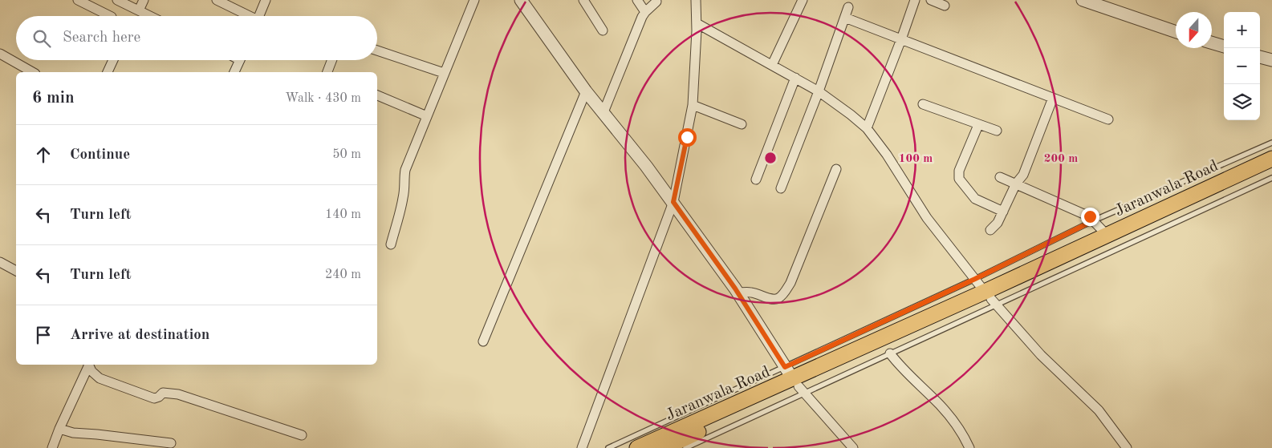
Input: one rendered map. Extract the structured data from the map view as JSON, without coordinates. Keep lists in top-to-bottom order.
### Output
{
  "streets": {
    "main road": ["Jaranwala Road"]
  },
  "north": "bottom",
  "page": {
    "map_buttons": ["+", "−"],
    "search": "Search here",
    "heading": ["6 min", "Walk · 430 m"],
    "list": [
      ["Continue", "50 m"],
      ["Turn left", "140 m"],
      ["Turn left", "240 m"],
      "Arrive at destination"
    ]
  },
  "rings": ["100 m", "200 m"]
}
